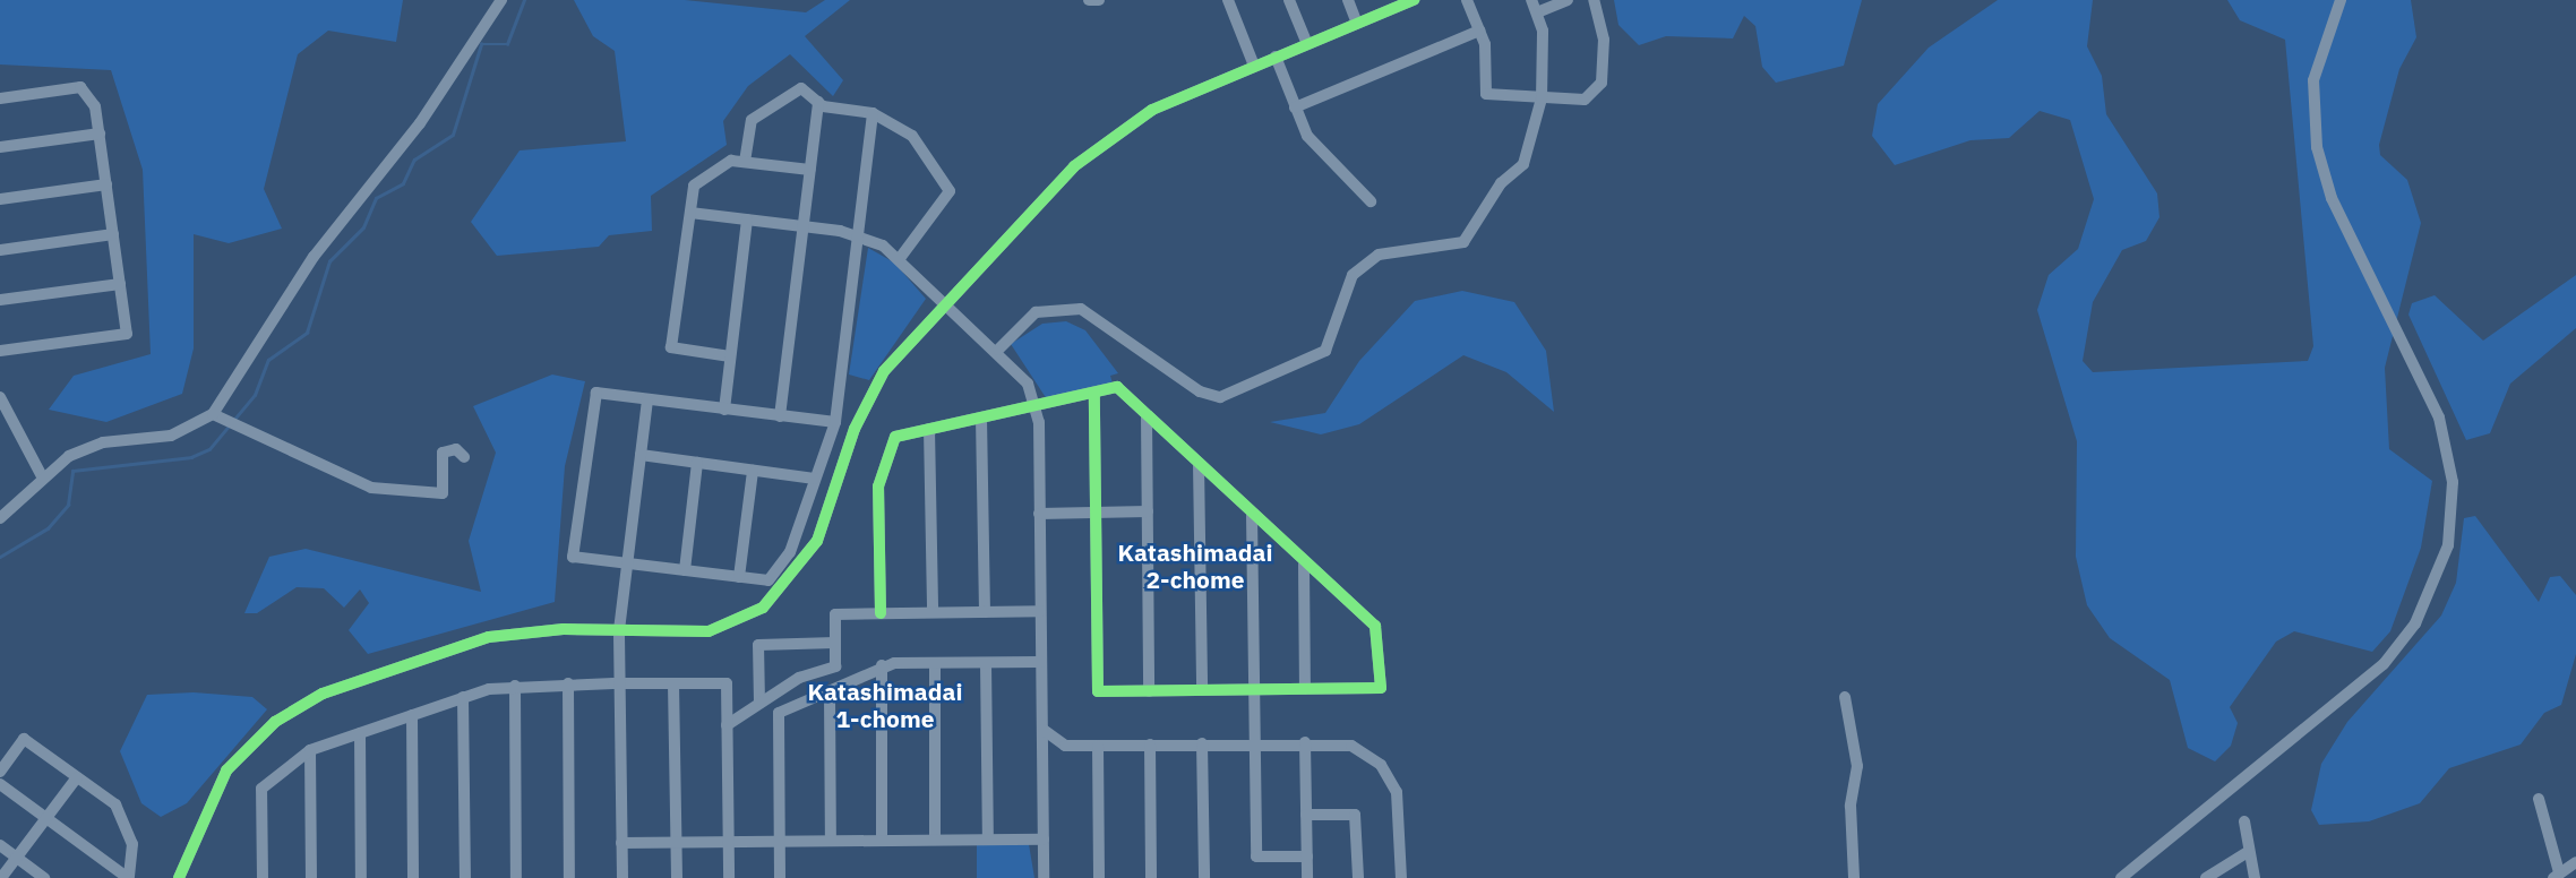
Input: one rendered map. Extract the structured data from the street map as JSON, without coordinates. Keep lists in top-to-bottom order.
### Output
{
  "districts": ["Katashimadai 2-chome", "Katashimadai 1-chome"]
}
